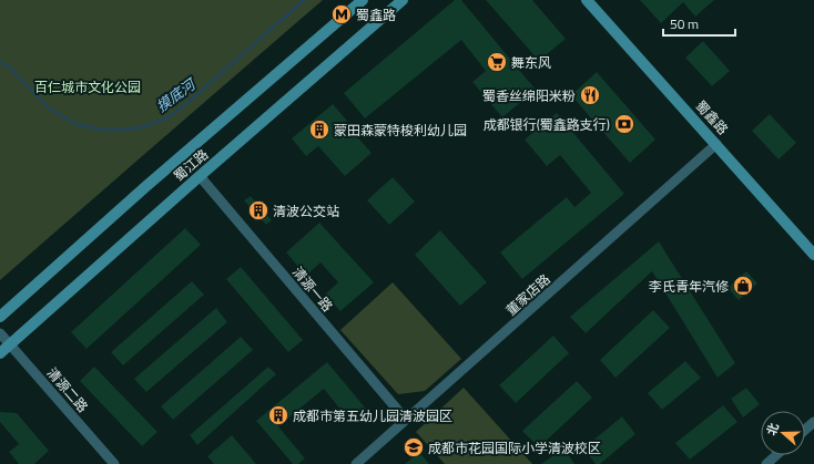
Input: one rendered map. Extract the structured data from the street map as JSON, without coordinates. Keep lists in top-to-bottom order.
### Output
{
  "streets": {
    "street": [
      "蜀鑫路",
      "蜀江路",
      "清源一路",
      "董家店路",
      "清源二路"
    ]
  },
  "crossings": [
    ["蜀鑫路", "董家店路"],
    ["蜀江路", "清源一路"],
    ["蜀江路", "清源二路"],
    ["清源一路", "董家店路"]
  ],
  "water": ["摸底河"],
  "parks": ["百仁城市文化公园"],
  "places": {
    "metro station": ["蜀鑫路"],
    "supermarket": ["舞东风"],
    "restaurant": ["蜀香丝绵阳米粉"],
    "bank": ["成都银行(蜀鑫路支行)"],
    "building": ["蒙田森蒙特梭利幼儿园", "清波公交站", "成都市第五幼儿园清波园区"],
    "shop": ["李氏青年汽修"],
    "school or university": ["成都市花园国际小学清波校区"]
  },
  "scale_bar": "50 m",
  "north": "left"
}
